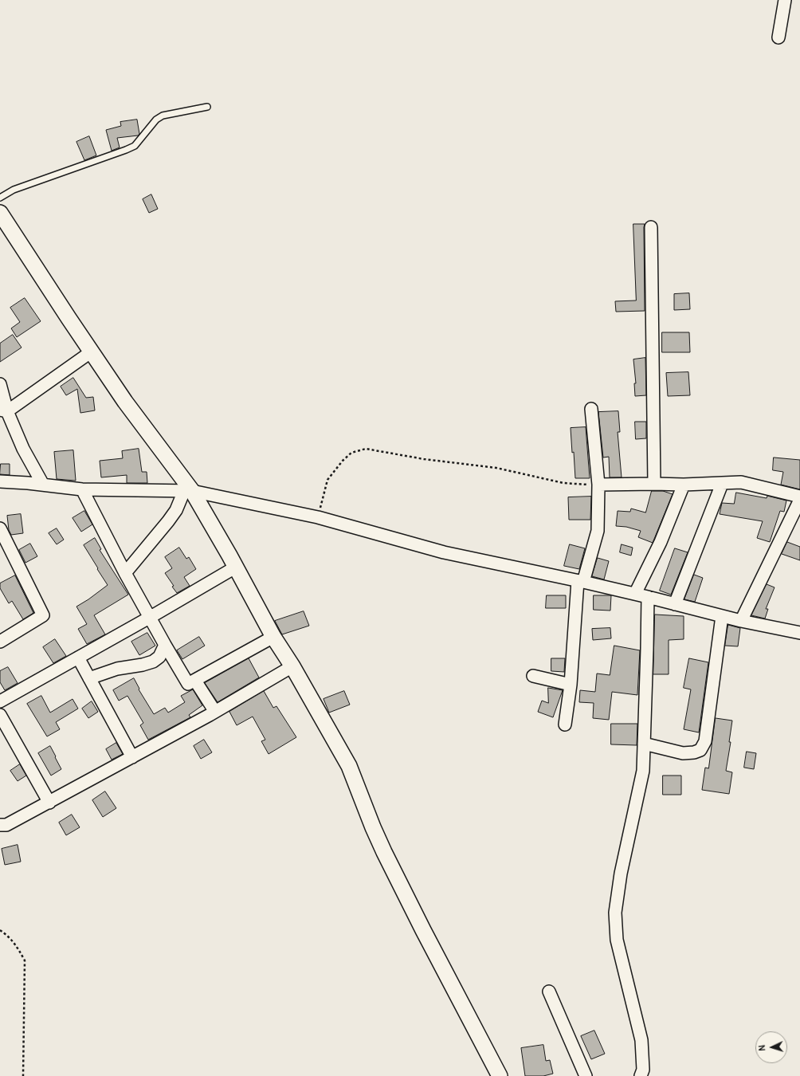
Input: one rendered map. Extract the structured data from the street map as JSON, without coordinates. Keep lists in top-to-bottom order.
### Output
{
  "north": "left"
}
